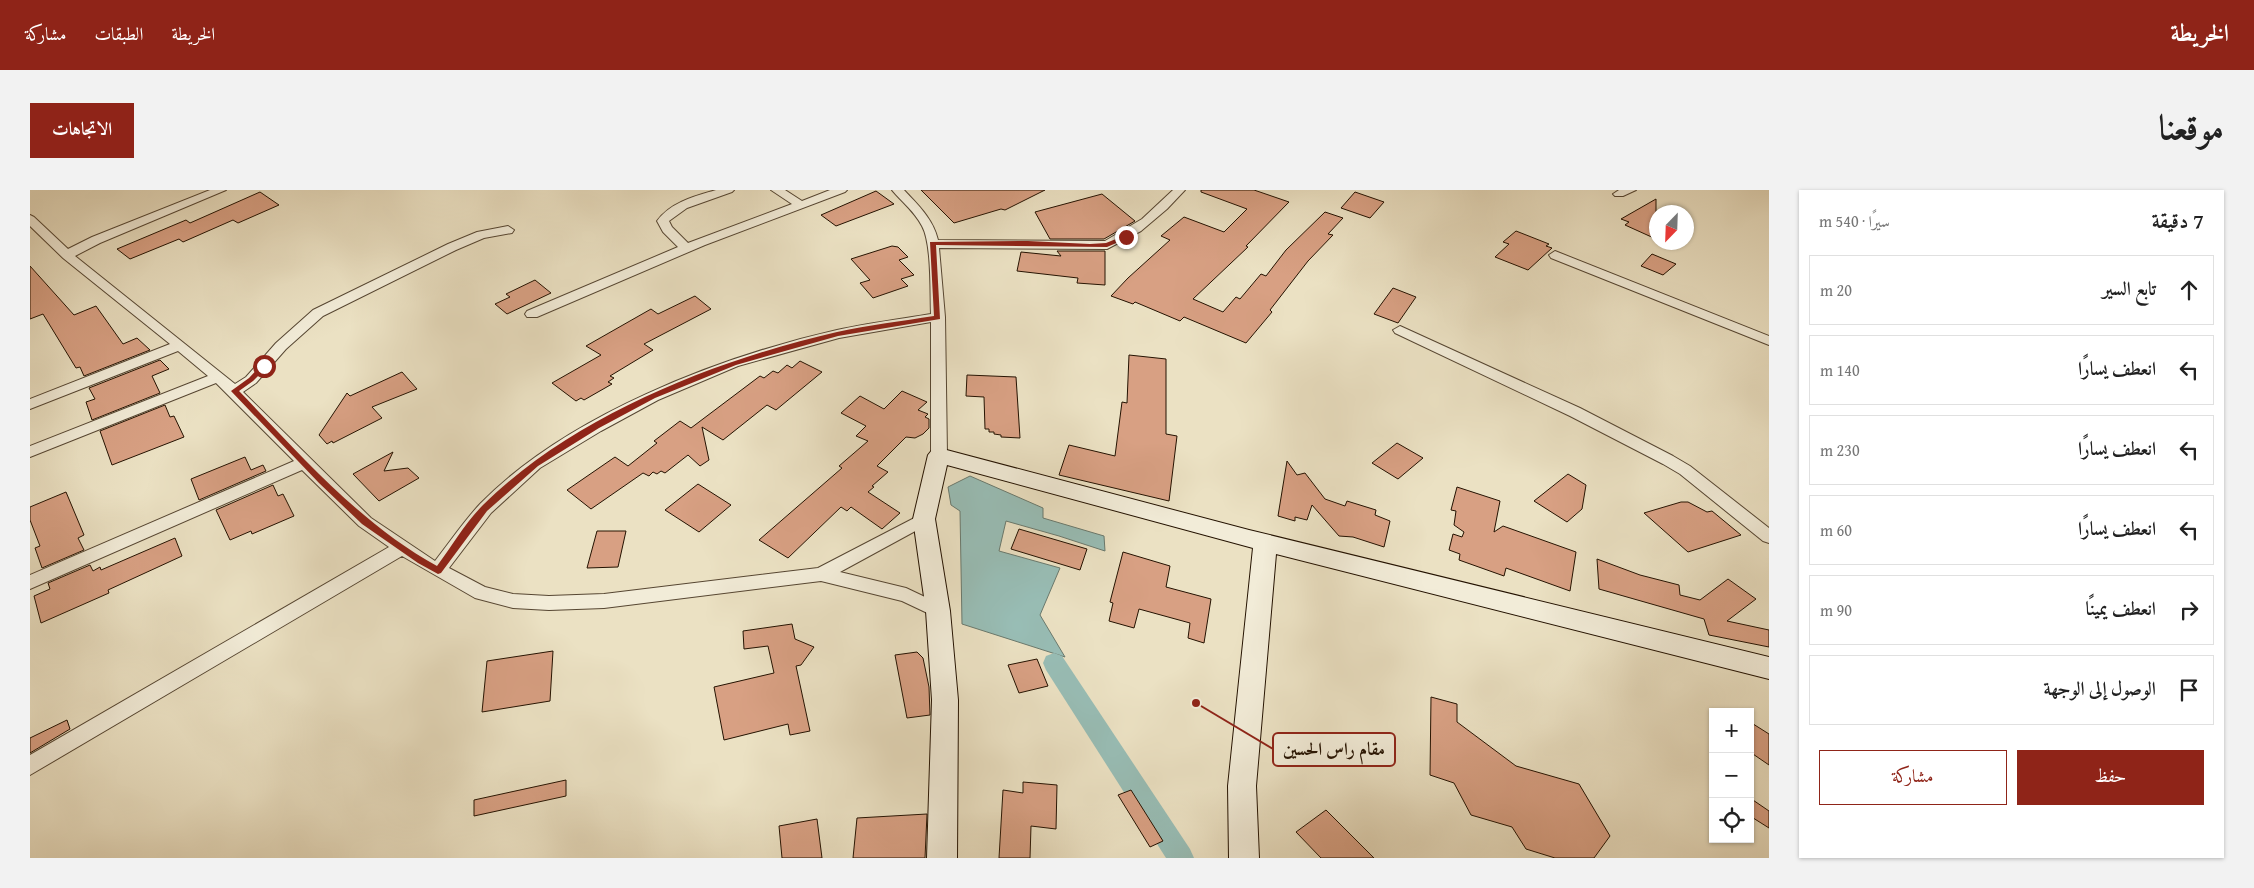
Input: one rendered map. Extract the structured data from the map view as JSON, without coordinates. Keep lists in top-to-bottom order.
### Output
{
  "places": ["مقام راس الحسين"],
  "north": "bottom left",
  "page": {
    "header": "الخريطة",
    "nav": ["الخريطة", "الطبقات", "مشاركة"],
    "title": "موقعنا",
    "buttons": [
      "الاتجاهات",
      ["حفظ", "مشاركة"]
    ],
    "heading": ["7 دقيقة", "سيرًا · 540 m"],
    "list": [
      ["تابع السير", "20 m"],
      ["انعطف يسارًا", "140 m"],
      ["انعطف يسارًا", "230 m"],
      ["انعطف يسارًا", "60 m"],
      ["انعطف يمينًا", "90 m"],
      "الوصول إلى الوجهة"
    ],
    "map_buttons": ["+", "−"]
  }
}
